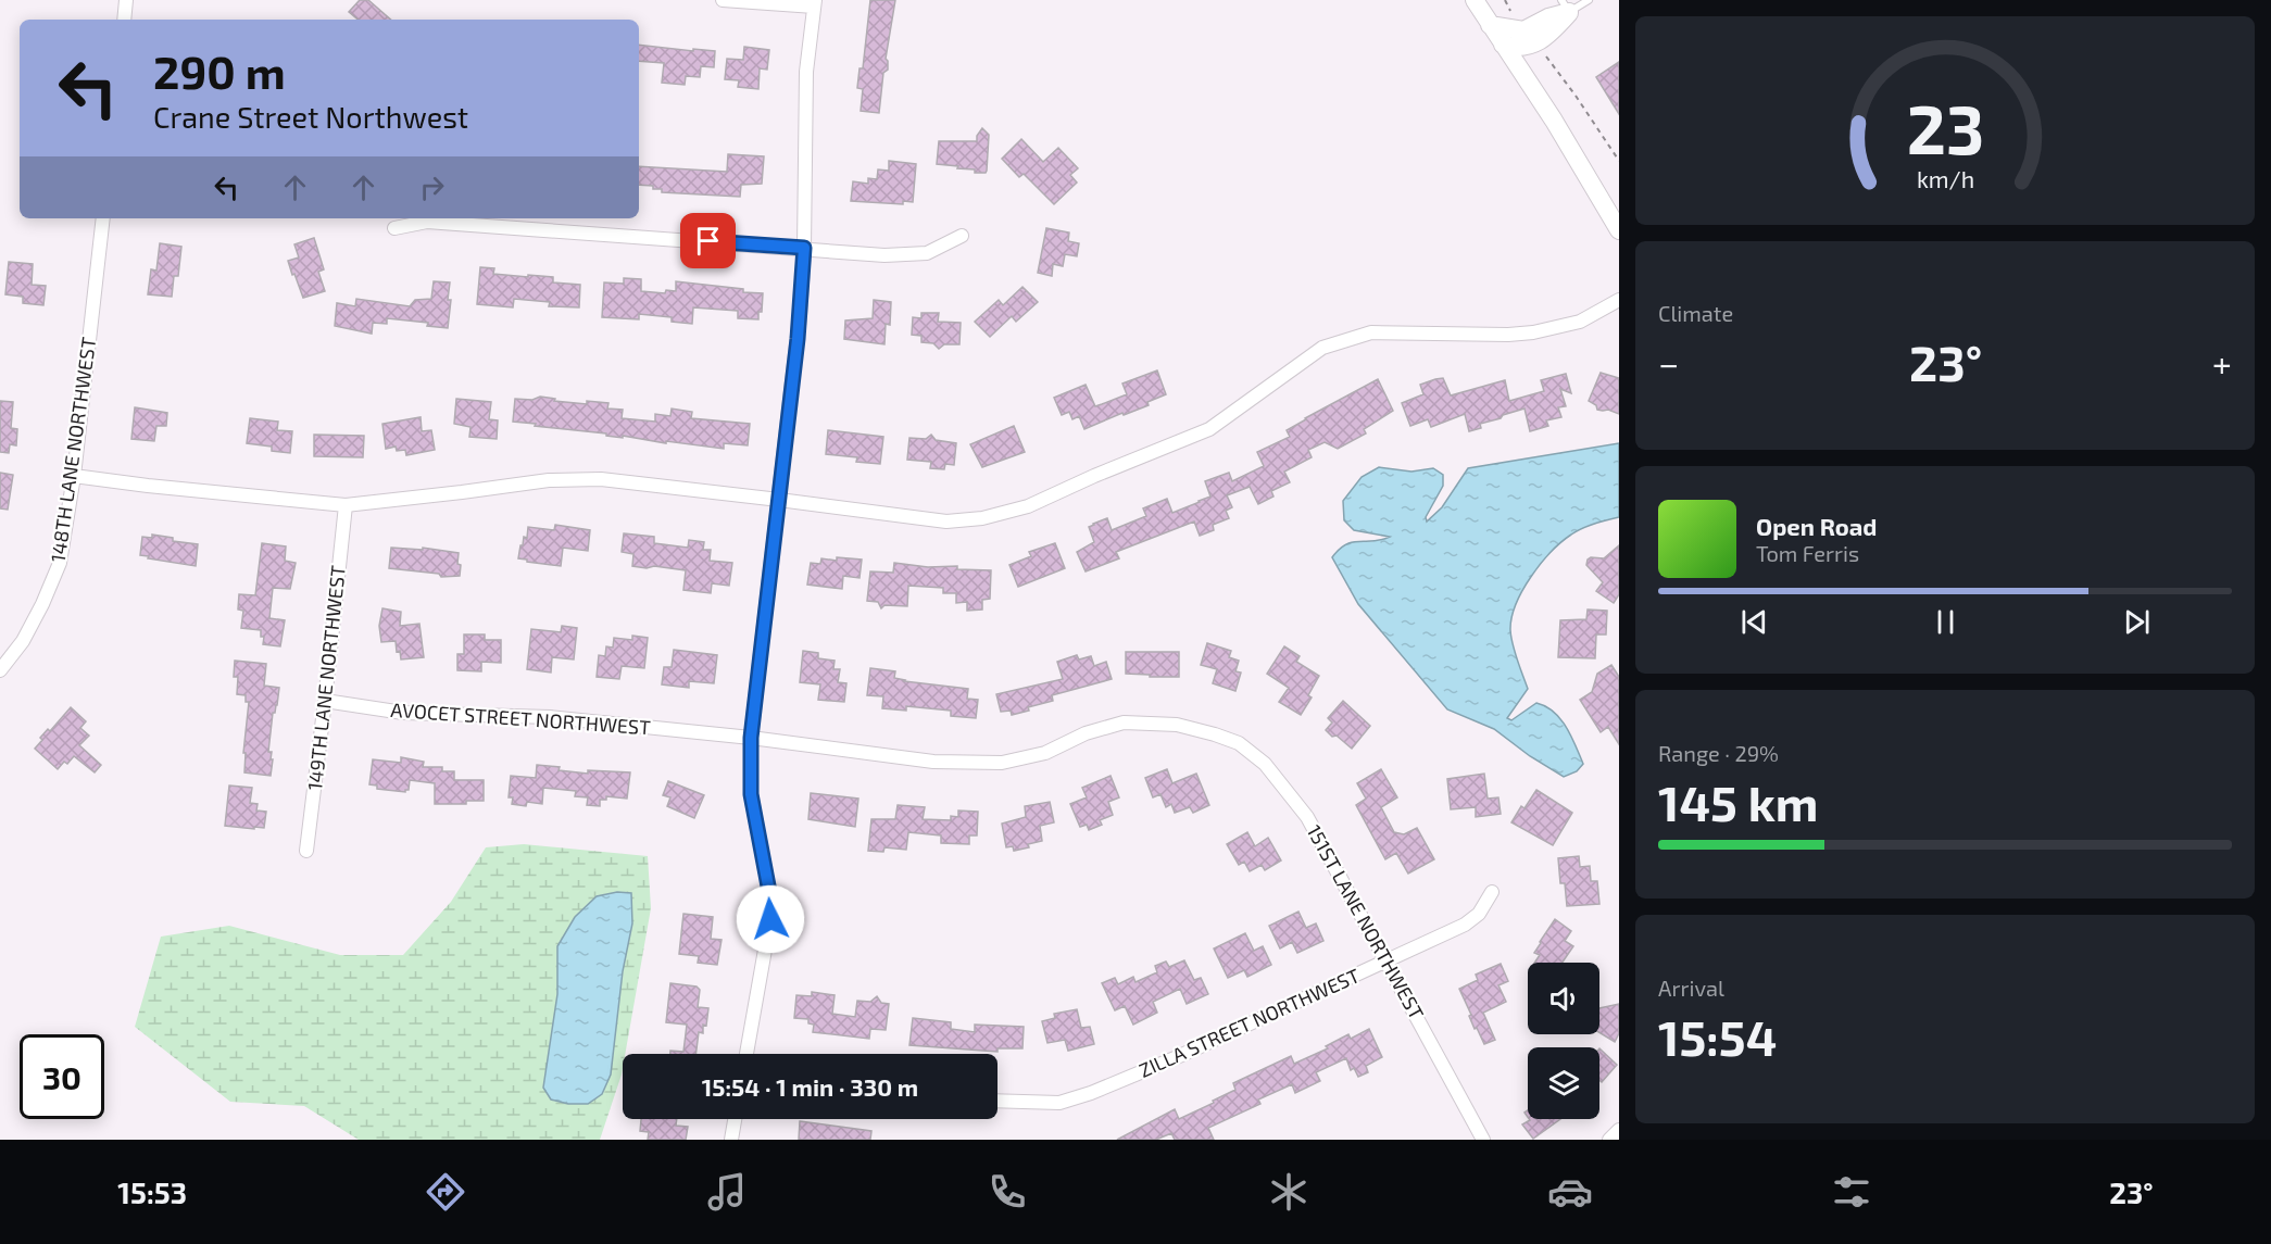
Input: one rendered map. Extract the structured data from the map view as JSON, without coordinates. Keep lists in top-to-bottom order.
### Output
{
  "streets": {
    "street": [
      "148TH LANE NORTHWEST",
      "149TH LANE NORTHWEST",
      "AVOCET STREET NORTHWEST",
      "151ST LANE NORTHWEST",
      "ZILLA STREET NORTHWEST"
    ]
  },
  "crossings": [
    ["149TH LANE NORTHWEST", "AVOCET STREET NORTHWEST"],
    ["AVOCET STREET NORTHWEST", "151ST LANE NORTHWEST"],
    ["151ST LANE NORTHWEST", "ZILLA STREET NORTHWEST"]
  ],
  "page": {
    "turn": ["290 m", "Crane Street Northwest"],
    "tile": [
      "Climate",
      ["Range · 29%", "145 km"],
      ["Arrival", "15:54"]
    ],
    "heat": ["−", "23°", "+"],
    "song": ["Open Road", "Tom Ferris"],
    "limit": "30",
    "trip": "15:54 · 1 min · 330 m",
    "tabs": ["15:53", "23°"],
    "gauge": ["23", "km/h"]
  }
}
